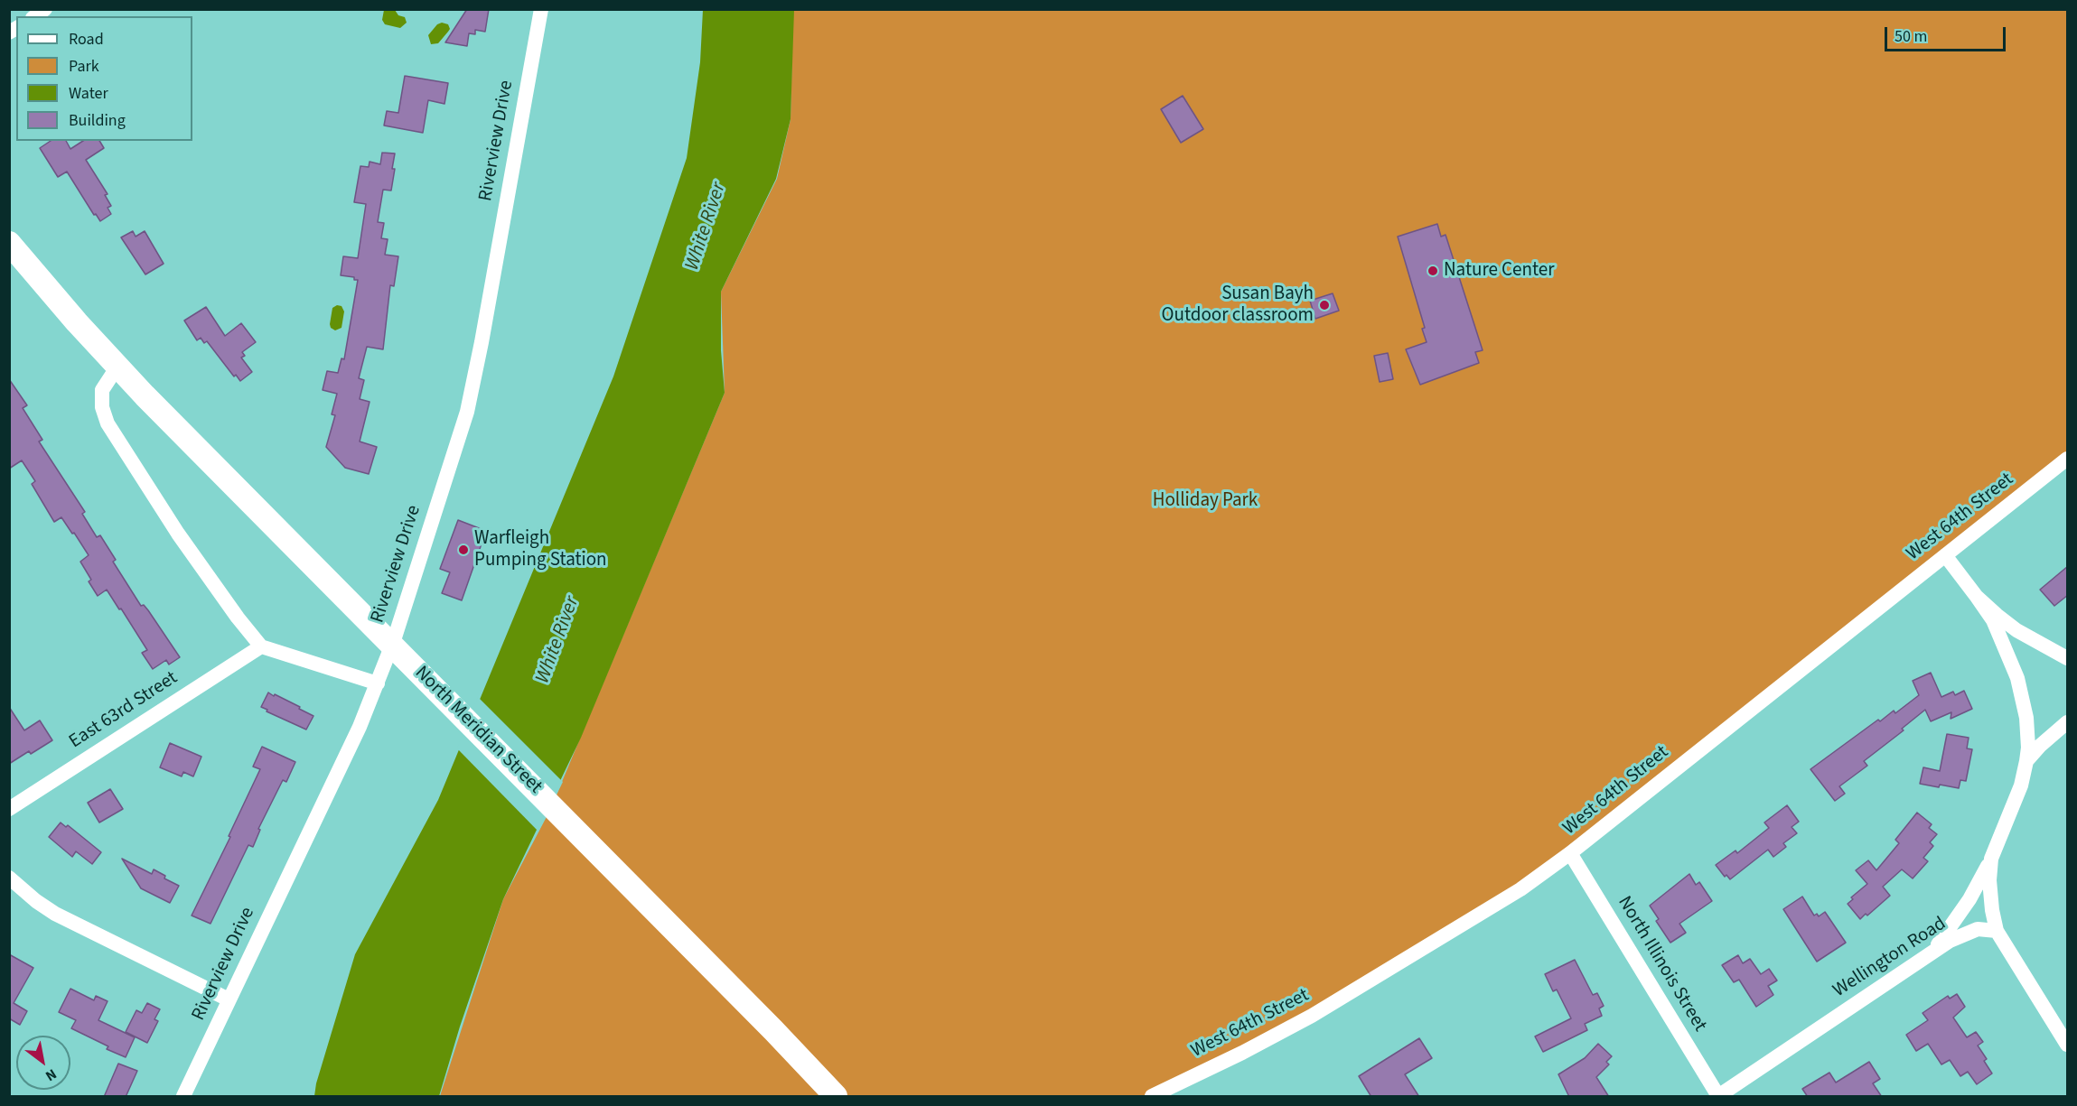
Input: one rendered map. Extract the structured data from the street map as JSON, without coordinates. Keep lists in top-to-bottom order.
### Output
{
  "streets": {
    "main road": ["North Meridian Street"],
    "street": [
      "Riverview Drive",
      "West 64th Street",
      "East 63rd Street",
      "Wellington Road",
      "North Illinois Street"
    ]
  },
  "crossings": [
    ["West 64th Street", "North Illinois Street"],
    ["Wellington Road", "North Illinois Street"]
  ],
  "water": ["White River"],
  "parks": ["Holliday Park"],
  "places": ["Nature Center", "Susan Bayh Outdoor classroom", "Warfleigh Pumping Station"],
  "legend": [
    "Road",
    "Park",
    "Water",
    "Building"
  ],
  "scale_bar": "50 m",
  "north": "bottom right"
}
